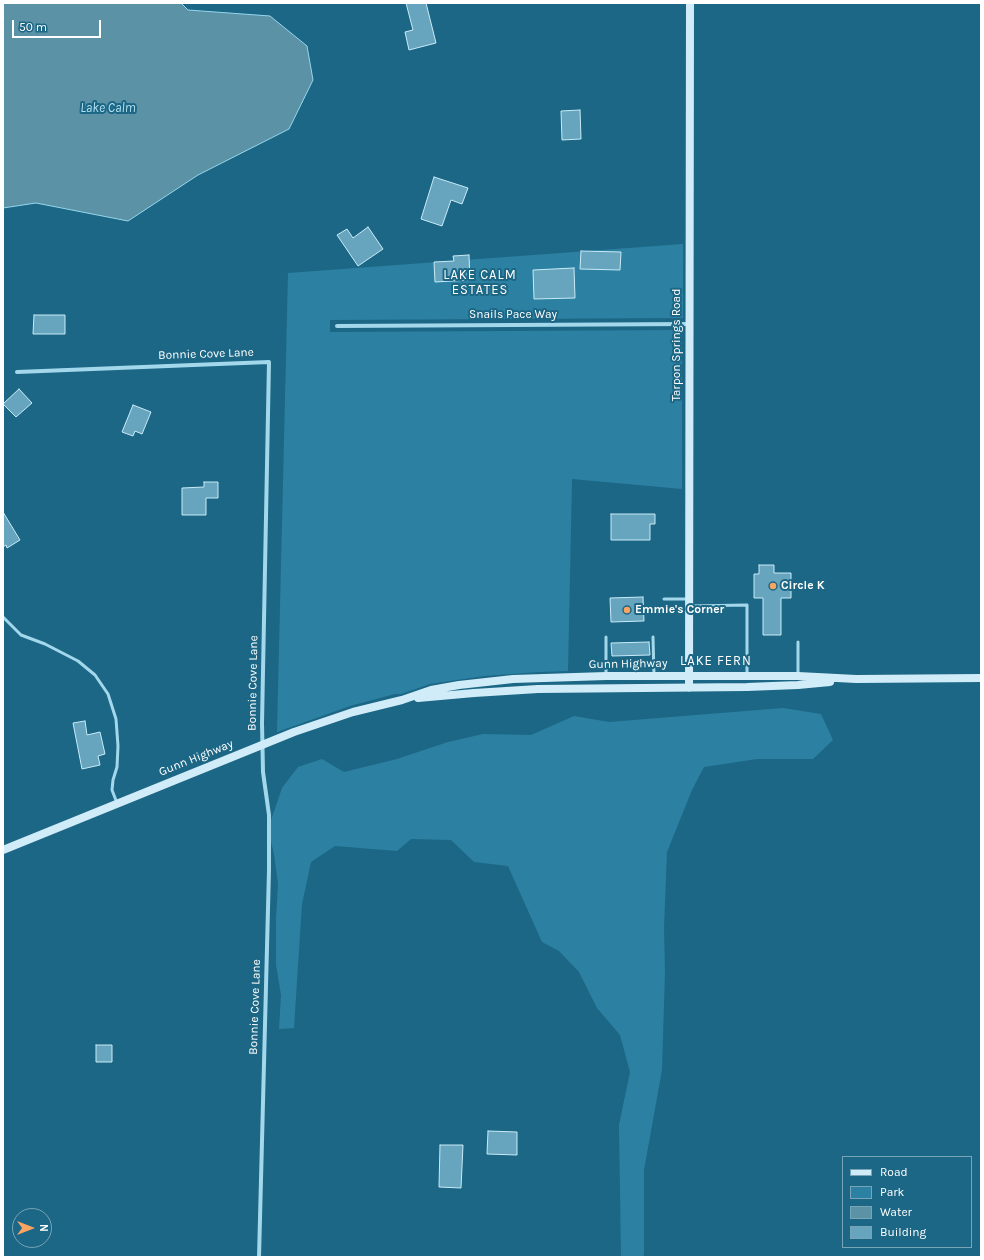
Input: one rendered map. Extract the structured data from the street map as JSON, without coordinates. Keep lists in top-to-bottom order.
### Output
{
  "streets": {
    "main road": ["Tarpon Springs Road", "Gunn Highway"],
    "street": ["Snails Pace Way", "Bonnie Cove Lane"]
  },
  "crossings": [
    ["Snails Pace Way", "Tarpon Springs Road"],
    ["Tarpon Springs Road", "Gunn Highway"],
    ["Bonnie Cove Lane", "Gunn Highway"]
  ],
  "districts": ["LAKE CALM ESTATES", "LAKE FERN"],
  "water": ["Lake Calm"],
  "places": ["Circle K", "Emmie's Corner"],
  "legend": [
    "Road",
    "Park",
    "Water",
    "Building"
  ],
  "scale_bar": "50 m",
  "north": "right"
}
